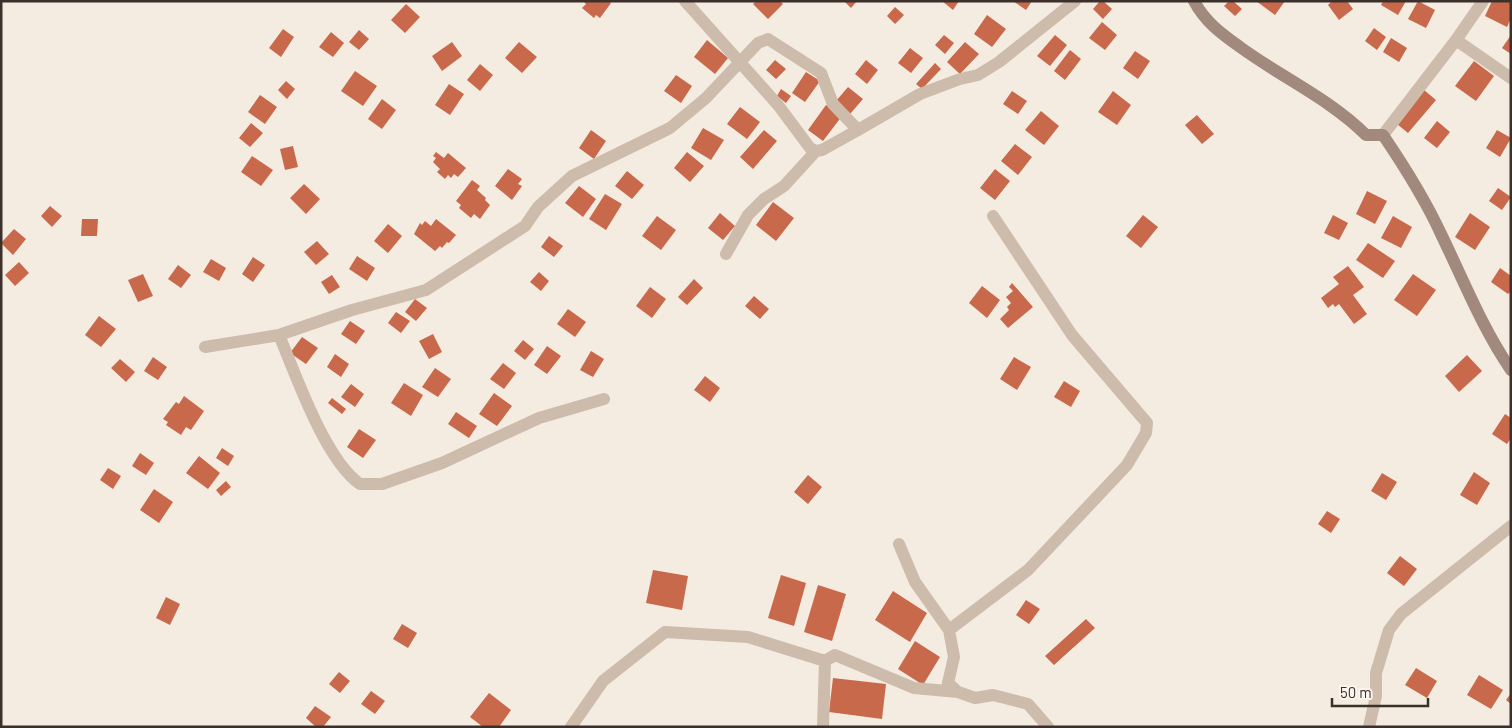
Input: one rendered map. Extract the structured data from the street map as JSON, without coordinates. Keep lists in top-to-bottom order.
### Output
{
  "scale_bar": "50 m"
}
